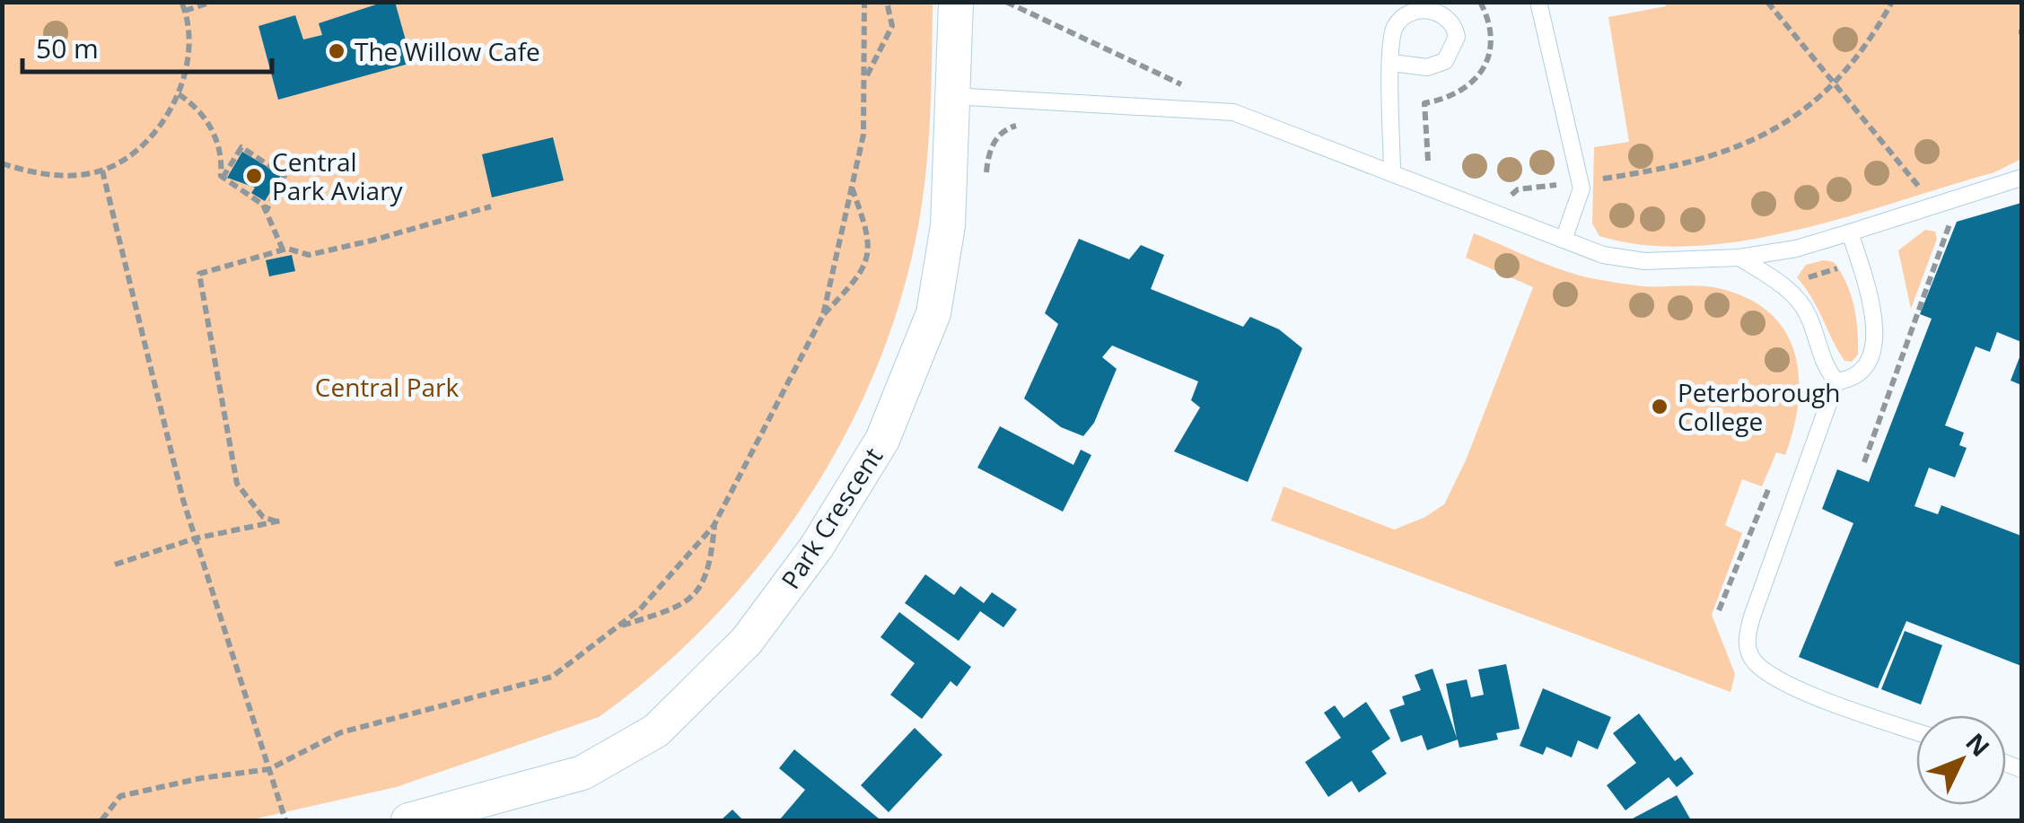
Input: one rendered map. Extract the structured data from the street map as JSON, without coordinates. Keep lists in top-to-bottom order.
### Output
{
  "streets": {
    "street": ["Park Crescent"]
  },
  "parks": ["Central Park"],
  "places": ["The Willow Cafe", "Central Park Aviary", "Peterborough College"],
  "scale_bar": "50 m",
  "north": "top right"
}
